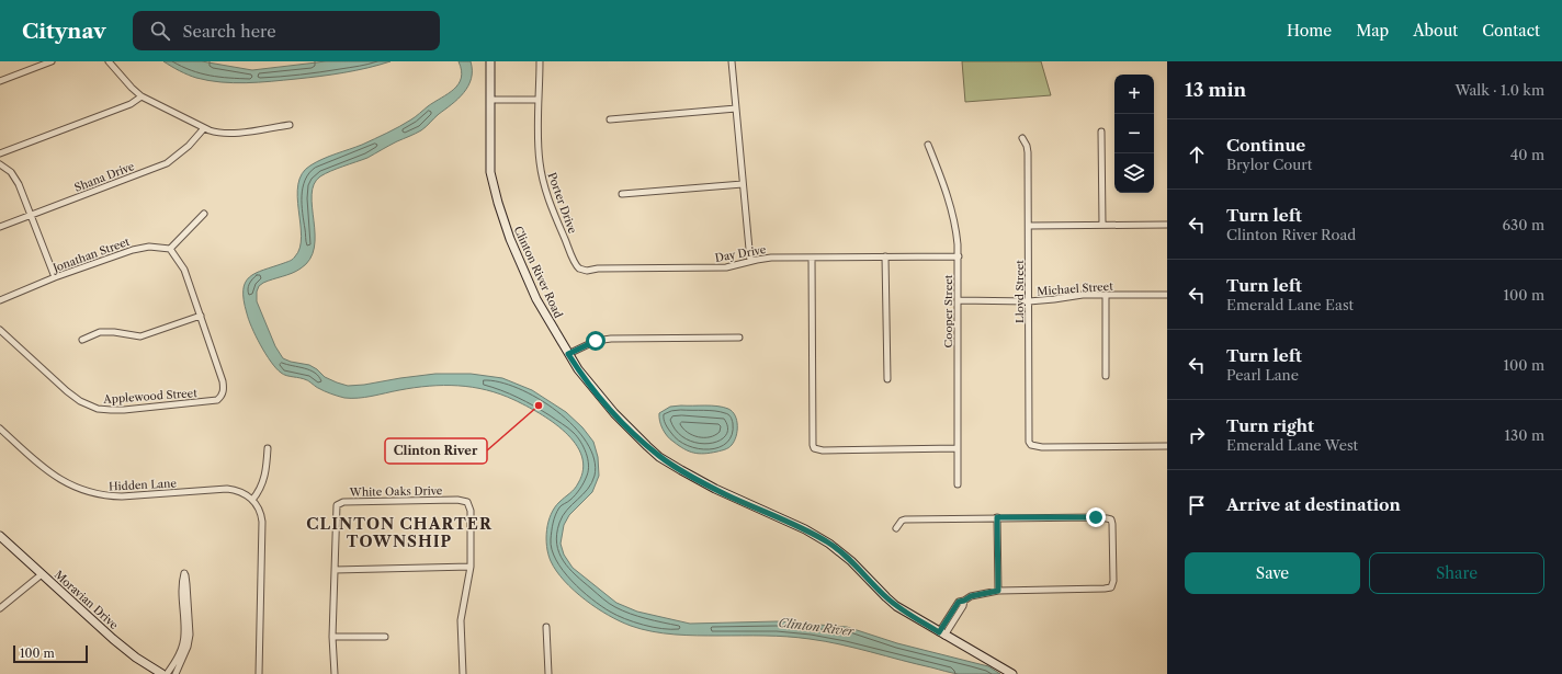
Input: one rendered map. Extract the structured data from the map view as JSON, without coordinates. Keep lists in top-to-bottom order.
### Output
{
  "streets": {
    "street": [
      "Shana Drive",
      "Porter Drive",
      "Day Drive",
      "Jonathan Street",
      "Clinton River Road",
      "Michael Street",
      "Lloyd Street",
      "Cooper Street",
      "Applewood Street",
      "Hidden Lane",
      "White Oaks Drive",
      "Moravian Drive"
    ]
  },
  "crossings": [
    ["Porter Drive", "Day Drive"],
    ["Day Drive", "Cooper Street"],
    ["Michael Street", "Lloyd Street"],
    ["Michael Street", "Cooper Street"]
  ],
  "districts": ["CLINTON CHARTER TOWNSHIP"],
  "water": ["Clinton River"],
  "places": ["Clinton River"],
  "scale_bar": "100 m",
  "page": {
    "header": "Citynav",
    "search": "Search here",
    "nav": [
      "Home",
      "Map",
      "About",
      "Contact"
    ],
    "heading": ["13 min", "Walk · 1.0 km"],
    "map_buttons": ["+", "−"],
    "list": [
      ["Continue", "Brylor Court", "40 m"],
      ["Turn left", "Clinton River Road", "630 m"],
      ["Turn left", "Emerald Lane East", "100 m"],
      ["Turn left", "Pearl Lane", "100 m"],
      ["Turn right", "Emerald Lane West", "130 m"],
      "Arrive at destination"
    ],
    "buttons": ["Save", "Share"],
    "scale": "100 m"
  }
}
